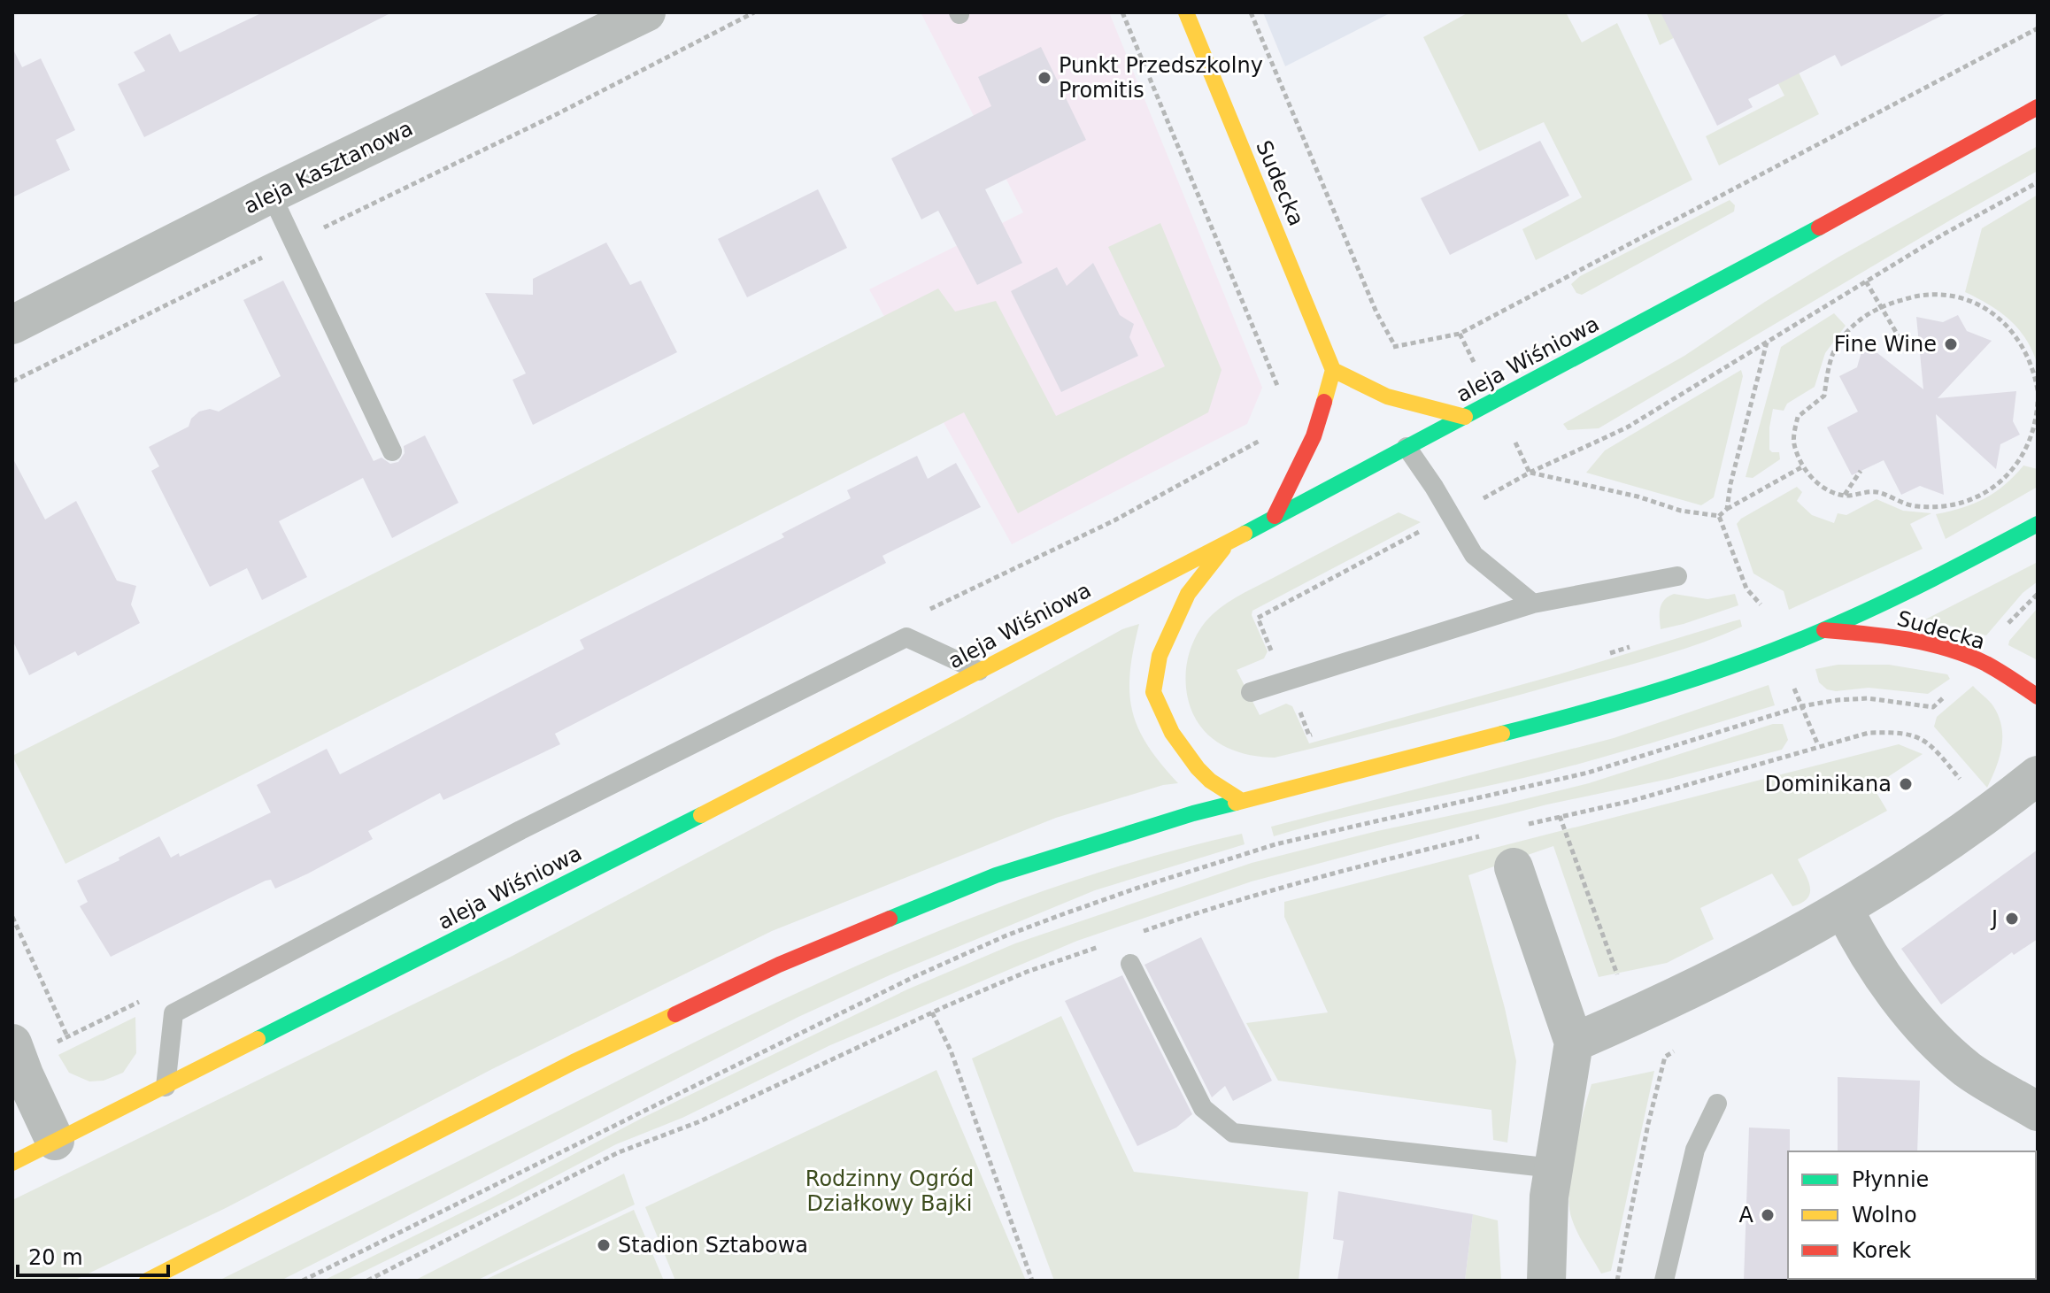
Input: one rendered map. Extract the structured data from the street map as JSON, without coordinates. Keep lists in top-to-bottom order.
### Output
{
  "streets": {
    "main road": ["Sudecka", "aleja Wiśniowa"],
    "street": ["aleja Kasztanowa"]
  },
  "parks": ["Rodzinny Ogród Działkowy Bajki"],
  "places": [
    "Punkt Przedszkolny Promitis",
    "Fine Wine",
    "Dominikana",
    "J",
    "A",
    "Stadion Sztabowa"
  ],
  "legend": ["Płynnie", "Wolno", "Korek"],
  "scale_bar": "20 m"
}
